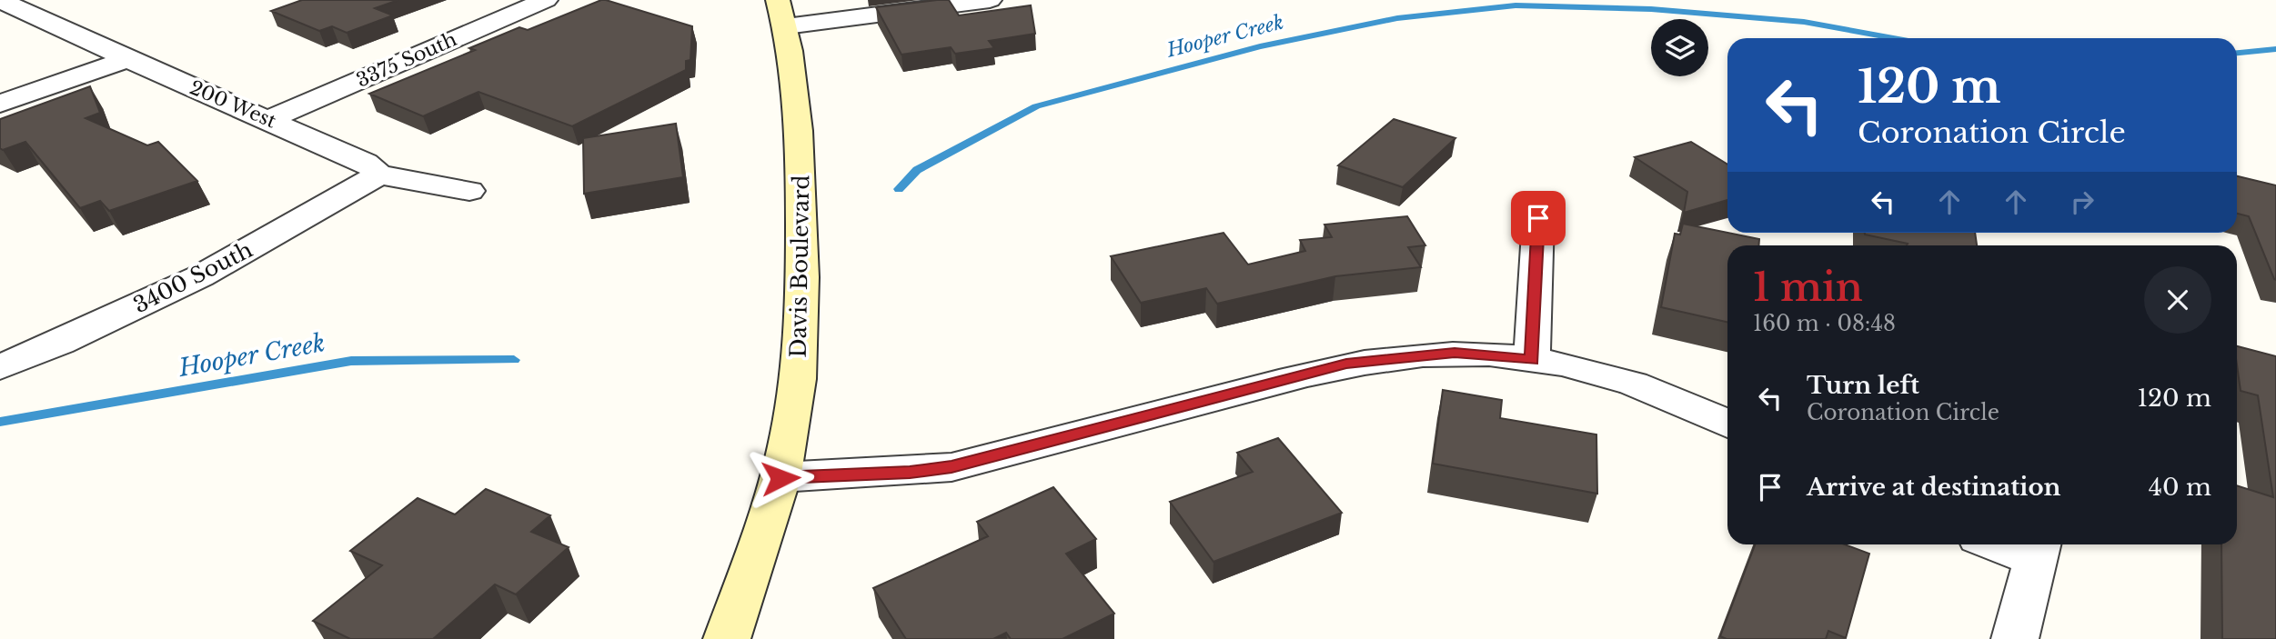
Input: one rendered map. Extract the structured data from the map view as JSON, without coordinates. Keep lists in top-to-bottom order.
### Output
{
  "streets": {
    "street": [
      "3375 South",
      "200 West",
      "Davis Boulevard",
      "3400 South"
    ]
  },
  "crossings": [
    ["3375 South", "200 West"],
    ["200 West", "3400 South"]
  ],
  "water": ["Hooper Creek"],
  "page": {
    "turn": ["120 m", "Coronation Circle"],
    "heading": ["1 min", "160 m · 08:48"],
    "list": [
      {
        "name": "Turn left",
        "note": "Coronation Circle",
        "value": "120 m"
      },
      {
        "name": "Arrive at destination",
        "value": "40 m"
      }
    ]
  }
}
